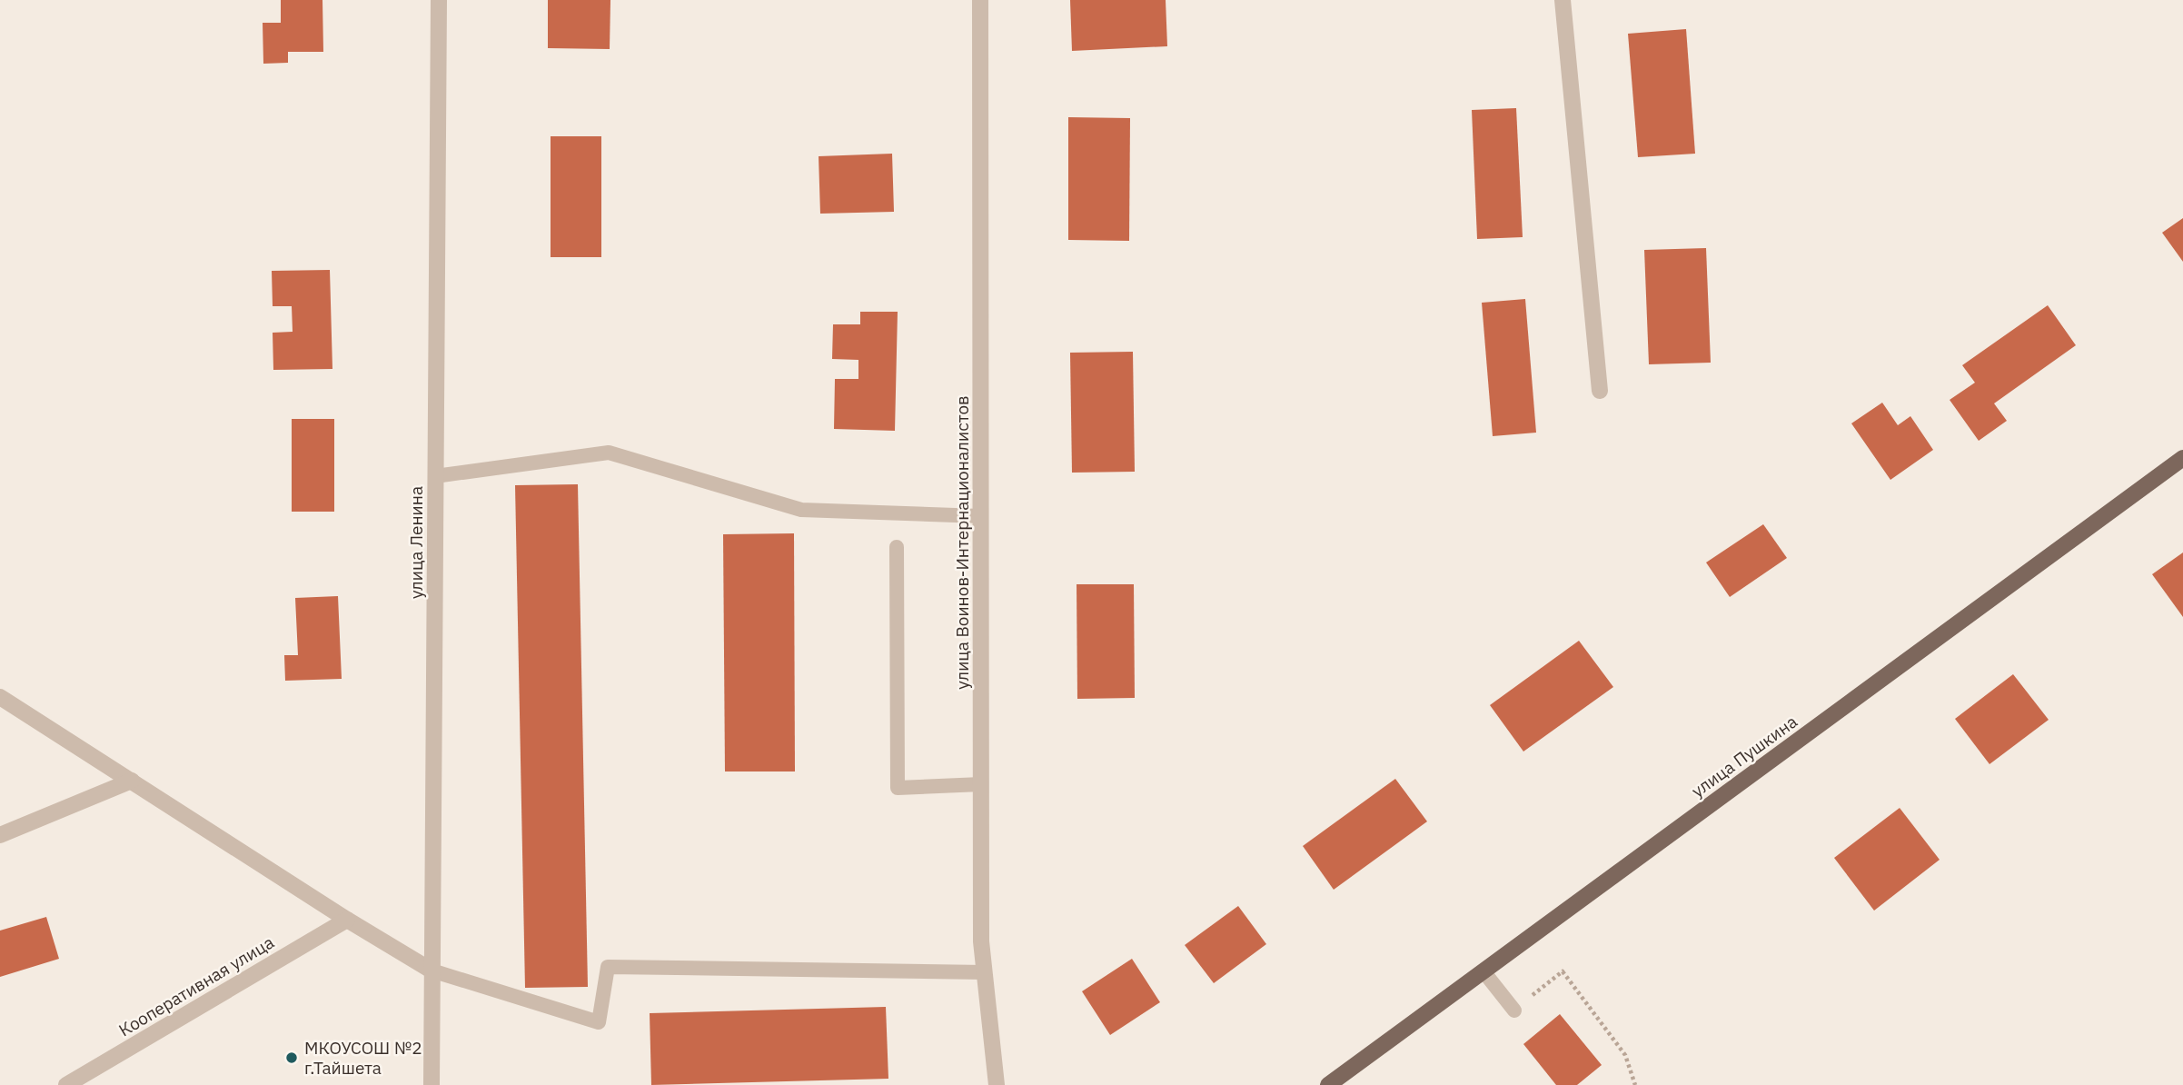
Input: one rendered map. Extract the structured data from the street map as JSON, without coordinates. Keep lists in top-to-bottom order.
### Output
{
  "streets": {
    "main road": ["улица Пушкина"],
    "street": ["улица Ленина", "улица Воинов-Интернационалистов", "Кооперативная улица"]
  },
  "places": ["МКОУСОШ №2 г.Тайшета"]
}
